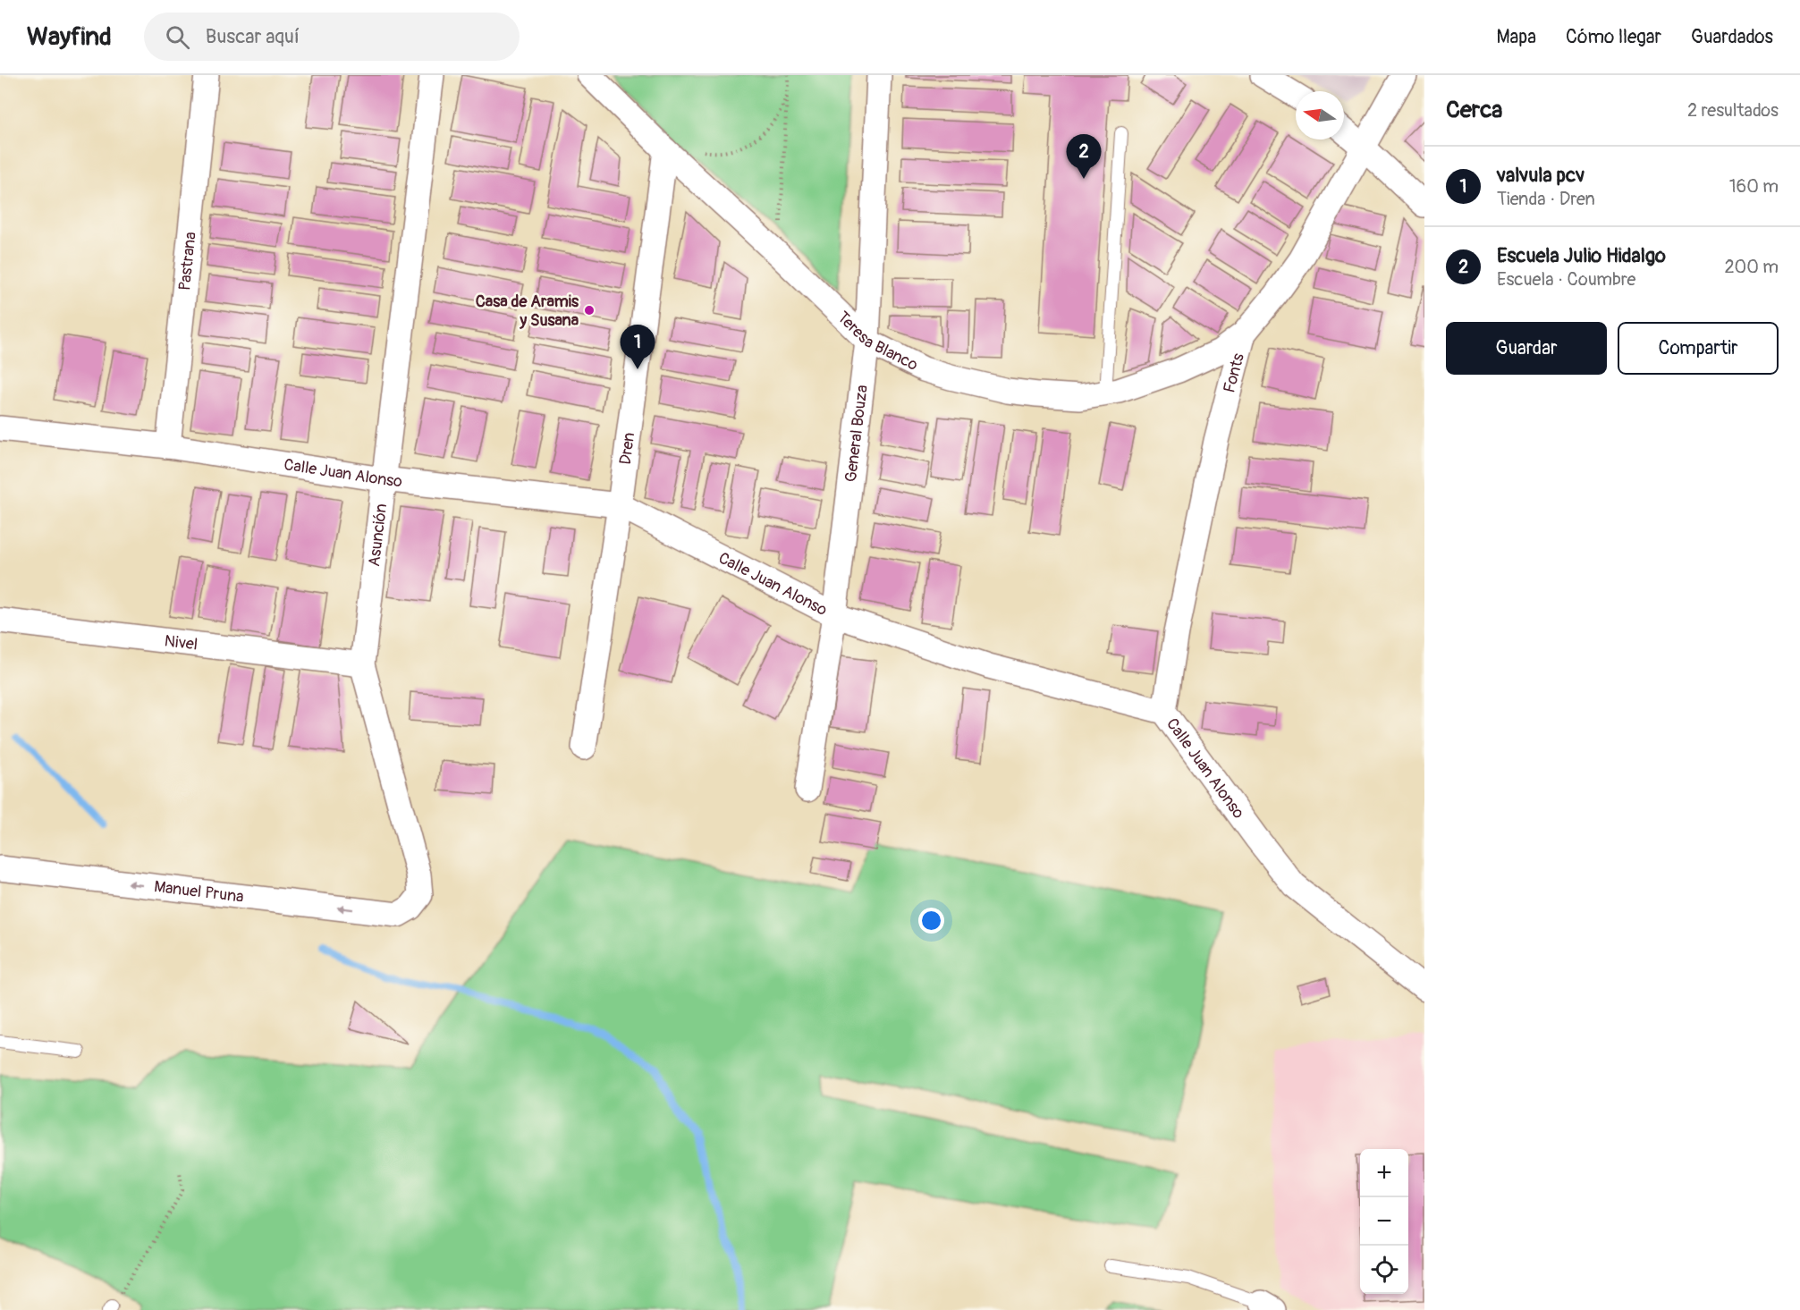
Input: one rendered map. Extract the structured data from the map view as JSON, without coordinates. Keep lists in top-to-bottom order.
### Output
{
  "streets": {
    "street": [
      "Pastrana",
      "Teresa Blanco",
      "Fonts",
      "General Bouza",
      "Dren",
      "Calle Juan Alonso",
      "Asunción",
      "Nivel",
      "Manuel Pruna"
    ]
  },
  "crossings": [
    ["Pastrana", "Calle Juan Alonso"],
    ["Teresa Blanco", "Fonts"],
    ["Teresa Blanco", "General Bouza"],
    ["Teresa Blanco", "Dren"],
    ["Fonts", "Calle Juan Alonso"],
    ["General Bouza", "Calle Juan Alonso"],
    ["Dren", "Calle Juan Alonso"],
    ["Calle Juan Alonso", "Asunción"],
    ["Asunción", "Nivel"],
    ["Asunción", "Manuel Pruna"]
  ],
  "one_way": ["Manuel Pruna"],
  "places": ["Casa de Aramis y Susana"],
  "north": "left",
  "page": {
    "header": "Wayfind",
    "search": "Buscar aquí",
    "nav": ["Mapa", "Cómo llegar", "Guardados"],
    "heading": ["Cerca", "2 resultados"],
    "pins": ["2", "1"],
    "list": [
      {
        "mark": "1",
        "name": "valvula pcv",
        "note": "Tienda · Dren",
        "value": "160 m"
      },
      {
        "mark": "2",
        "name": "Escuela Julio Hidalgo",
        "note": "Escuela · Coumbre",
        "value": "200 m"
      }
    ],
    "buttons": ["Guardar", "Compartir"],
    "map_buttons": ["+", "−"]
  }
}
